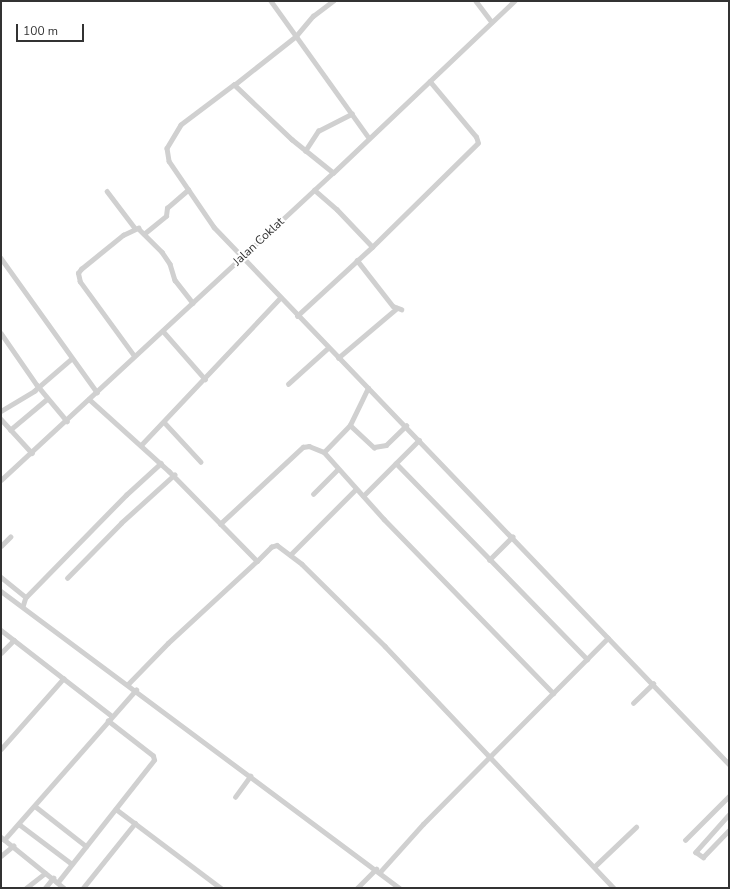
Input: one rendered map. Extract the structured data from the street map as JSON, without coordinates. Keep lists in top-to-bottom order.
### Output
{
  "streets": {
    "street": ["Jalan Coklat"]
  },
  "scale_bar": "100 m"
}
